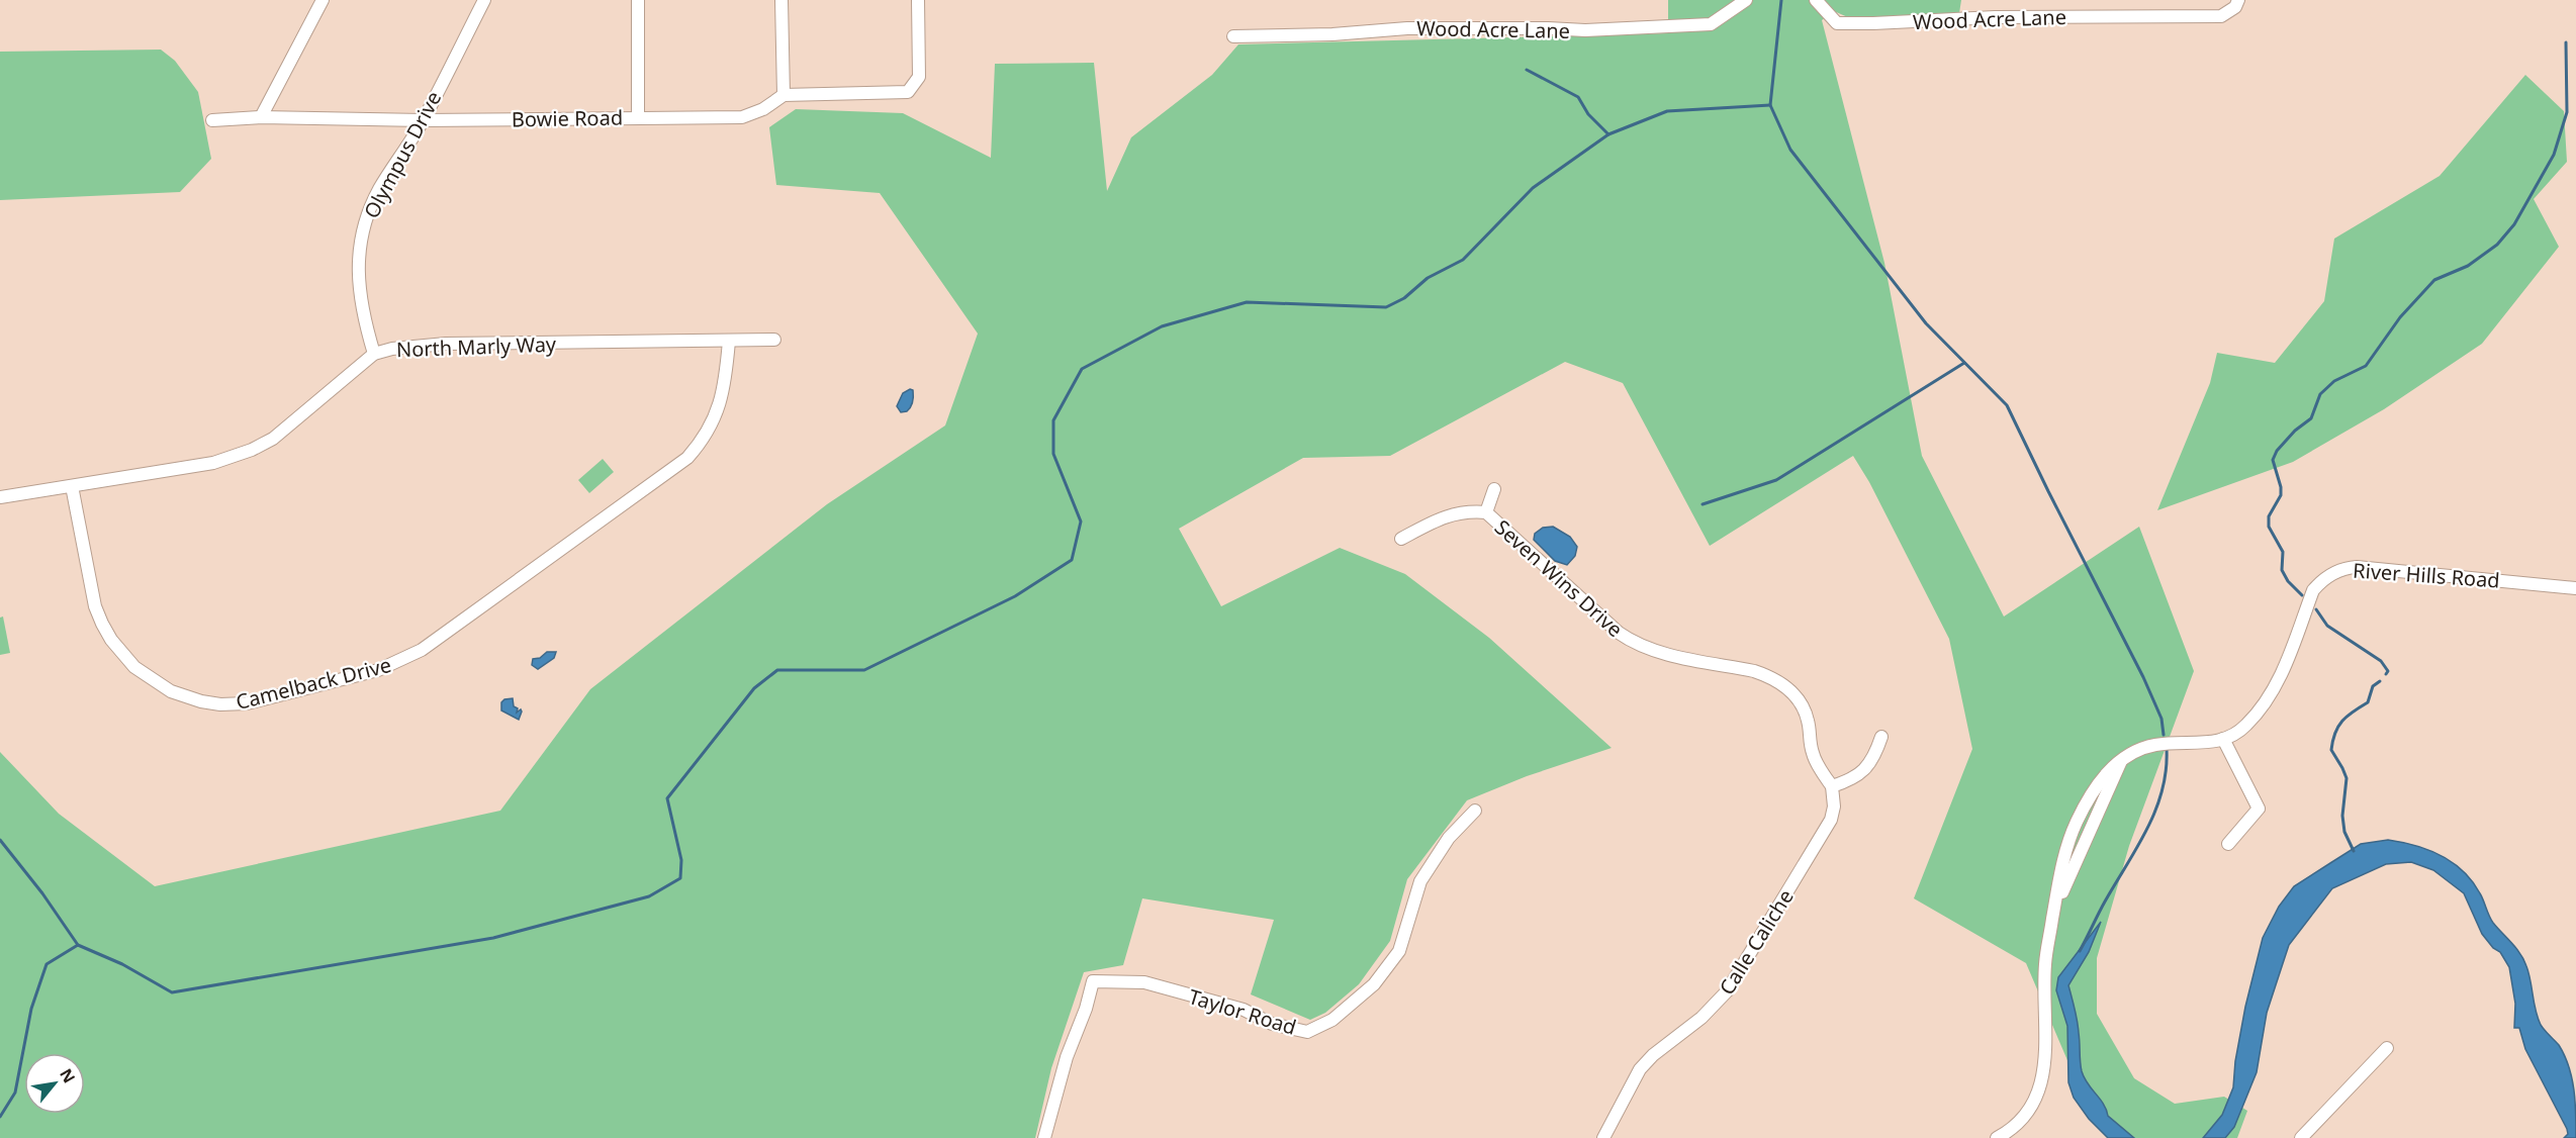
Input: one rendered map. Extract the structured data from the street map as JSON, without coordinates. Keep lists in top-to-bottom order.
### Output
{
  "streets": {
    "street": [
      "Wood Acre Lane",
      "Bowie Road",
      "Olympus Drive",
      "North Marly Way",
      "River Hills Road",
      "Seven Wins Drive",
      "Camelback Drive",
      "Calle Caliche",
      "Taylor Road"
    ]
  },
  "crossings": [
    ["Bowie Road", "Olympus Drive"],
    ["Olympus Drive", "North Marly Way"],
    ["North Marly Way", "Camelback Drive"],
    ["Seven Wins Drive", "Calle Caliche"]
  ],
  "north": "top right"
}
